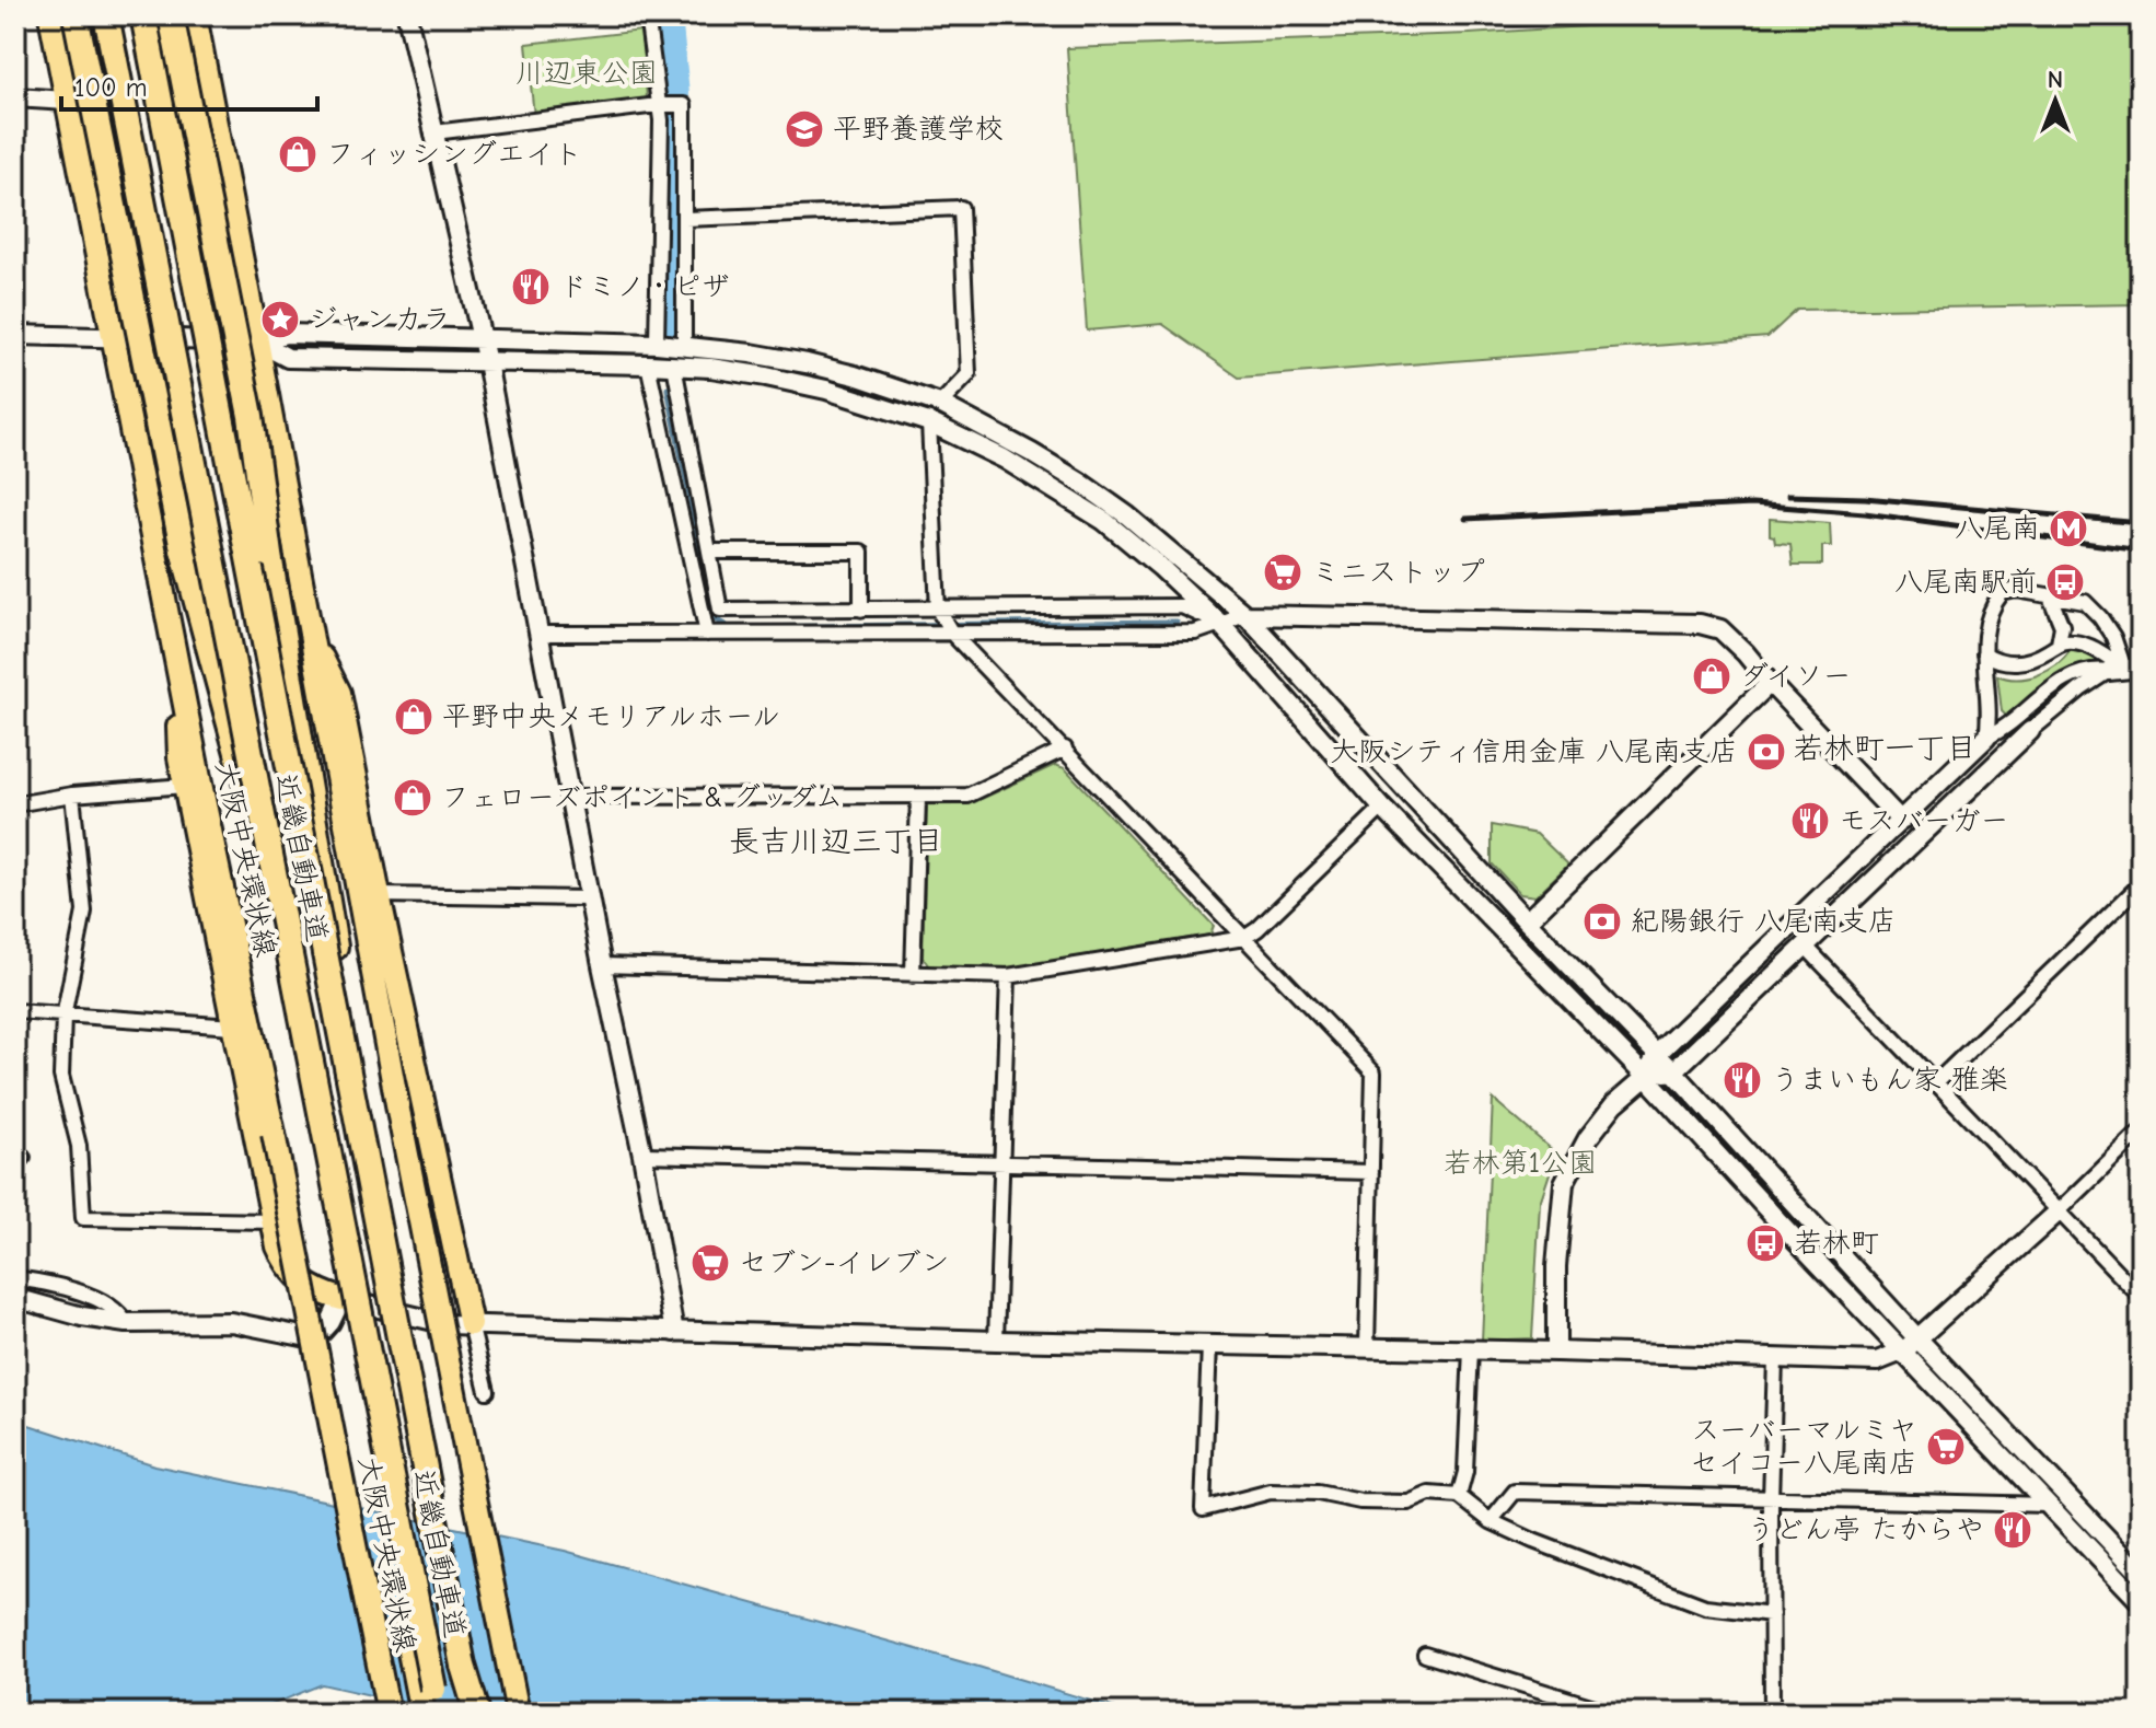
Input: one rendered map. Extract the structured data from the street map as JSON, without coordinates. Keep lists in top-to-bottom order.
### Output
{
  "streets": {
    "highway": ["近畿自動車道"],
    "main road": ["大阪中央環状線"]
  },
  "districts": ["若林町一丁目", "長吉川辺三丁目"],
  "parks": ["川辺東公園", "若林第1公園"],
  "places": {
    "school or university": ["平野養護学校"],
    "shop": [
      "フィッシングエイト",
      "ダイソー",
      "平野中央メモリアルホール",
      "フェローズポイント & グッダム"
    ],
    "restaurant": [
      "ドミノ・ピザ",
      "モスバーガー",
      "うまいもん家 雅楽",
      "うどん亭 たからや"
    ],
    "place": ["ジャンカラ"],
    "metro station": ["八尾南"],
    "supermarket": ["ミニストップ", "セブン-イレブン", "スーバーマルミヤ セイコー八尾南店"],
    "bus stop": ["八尾南駅前", "若林町"],
    "bank": ["大阪シティ信用金庫 八尾南支店", "紀陽銀行 八尾南支店"]
  },
  "scale_bar": "100 m",
  "north": "top"
}
